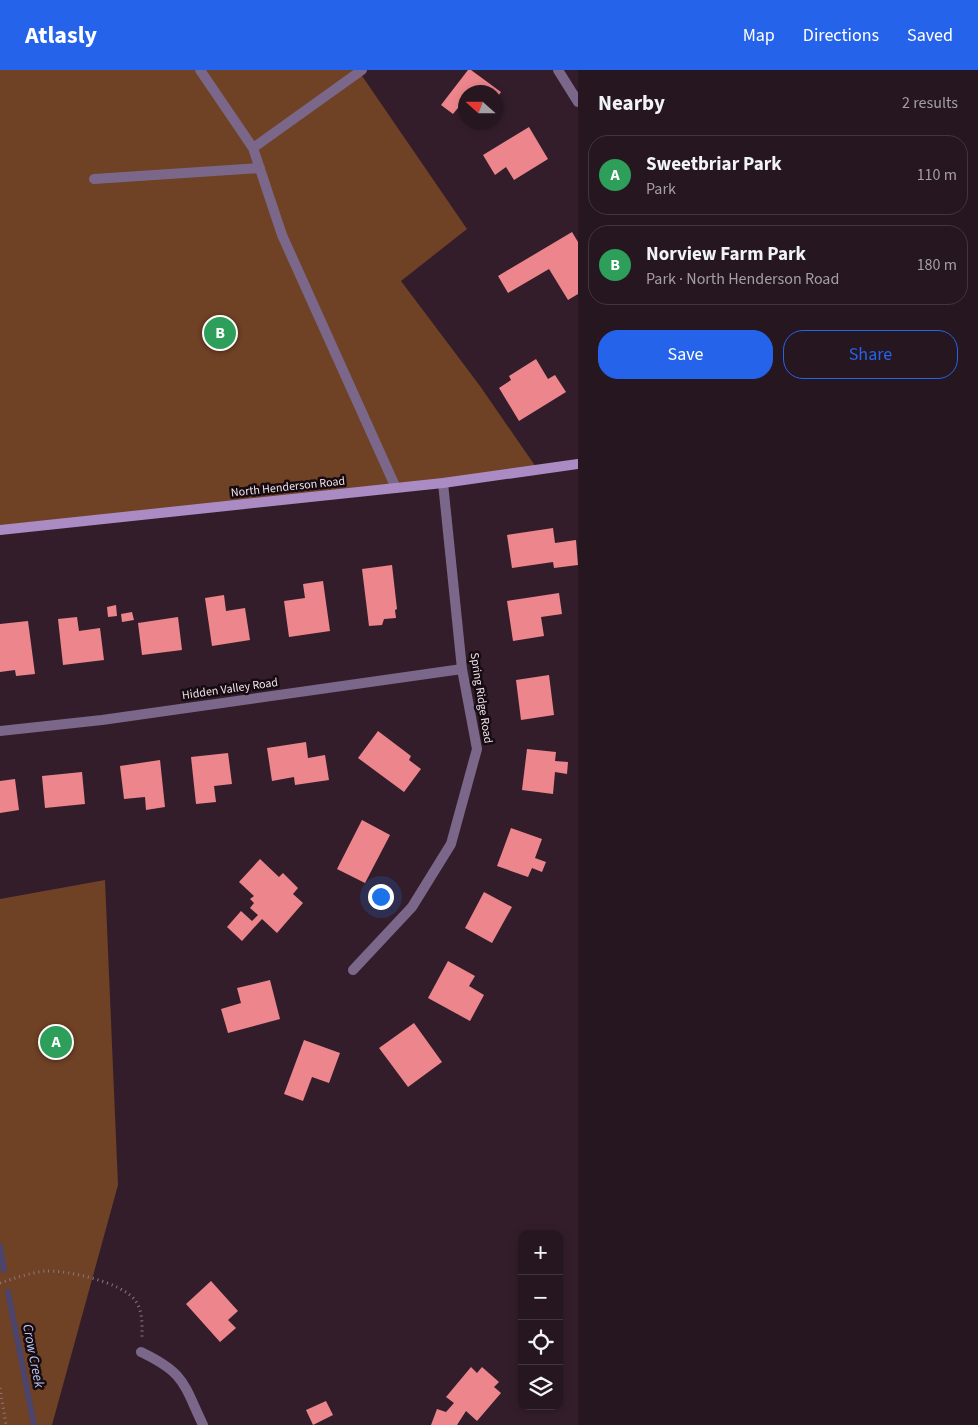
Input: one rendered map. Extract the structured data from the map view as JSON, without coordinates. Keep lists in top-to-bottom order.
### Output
{
  "streets": {
    "street": ["North Henderson Road", "Hidden Valley Road", "Spring Ridge Road"]
  },
  "crossings": [
    ["North Henderson Road", "Spring Ridge Road"],
    ["Hidden Valley Road", "Spring Ridge Road"]
  ],
  "water": ["Crow Creek"],
  "north": "left",
  "page": {
    "header": "Atlasly",
    "nav": ["Map", "Directions", "Saved"],
    "heading": ["Nearby", "2 results"],
    "list": [
      {
        "mark": "A",
        "name": "Sweetbriar Park",
        "note": "Park",
        "value": "110 m"
      },
      {
        "mark": "B",
        "name": "Norview Farm Park",
        "note": "Park · North Henderson Road",
        "value": "180 m"
      }
    ],
    "pins": ["B", "A"],
    "buttons": ["Save", "Share"],
    "map_buttons": ["+", "−"]
  }
}
